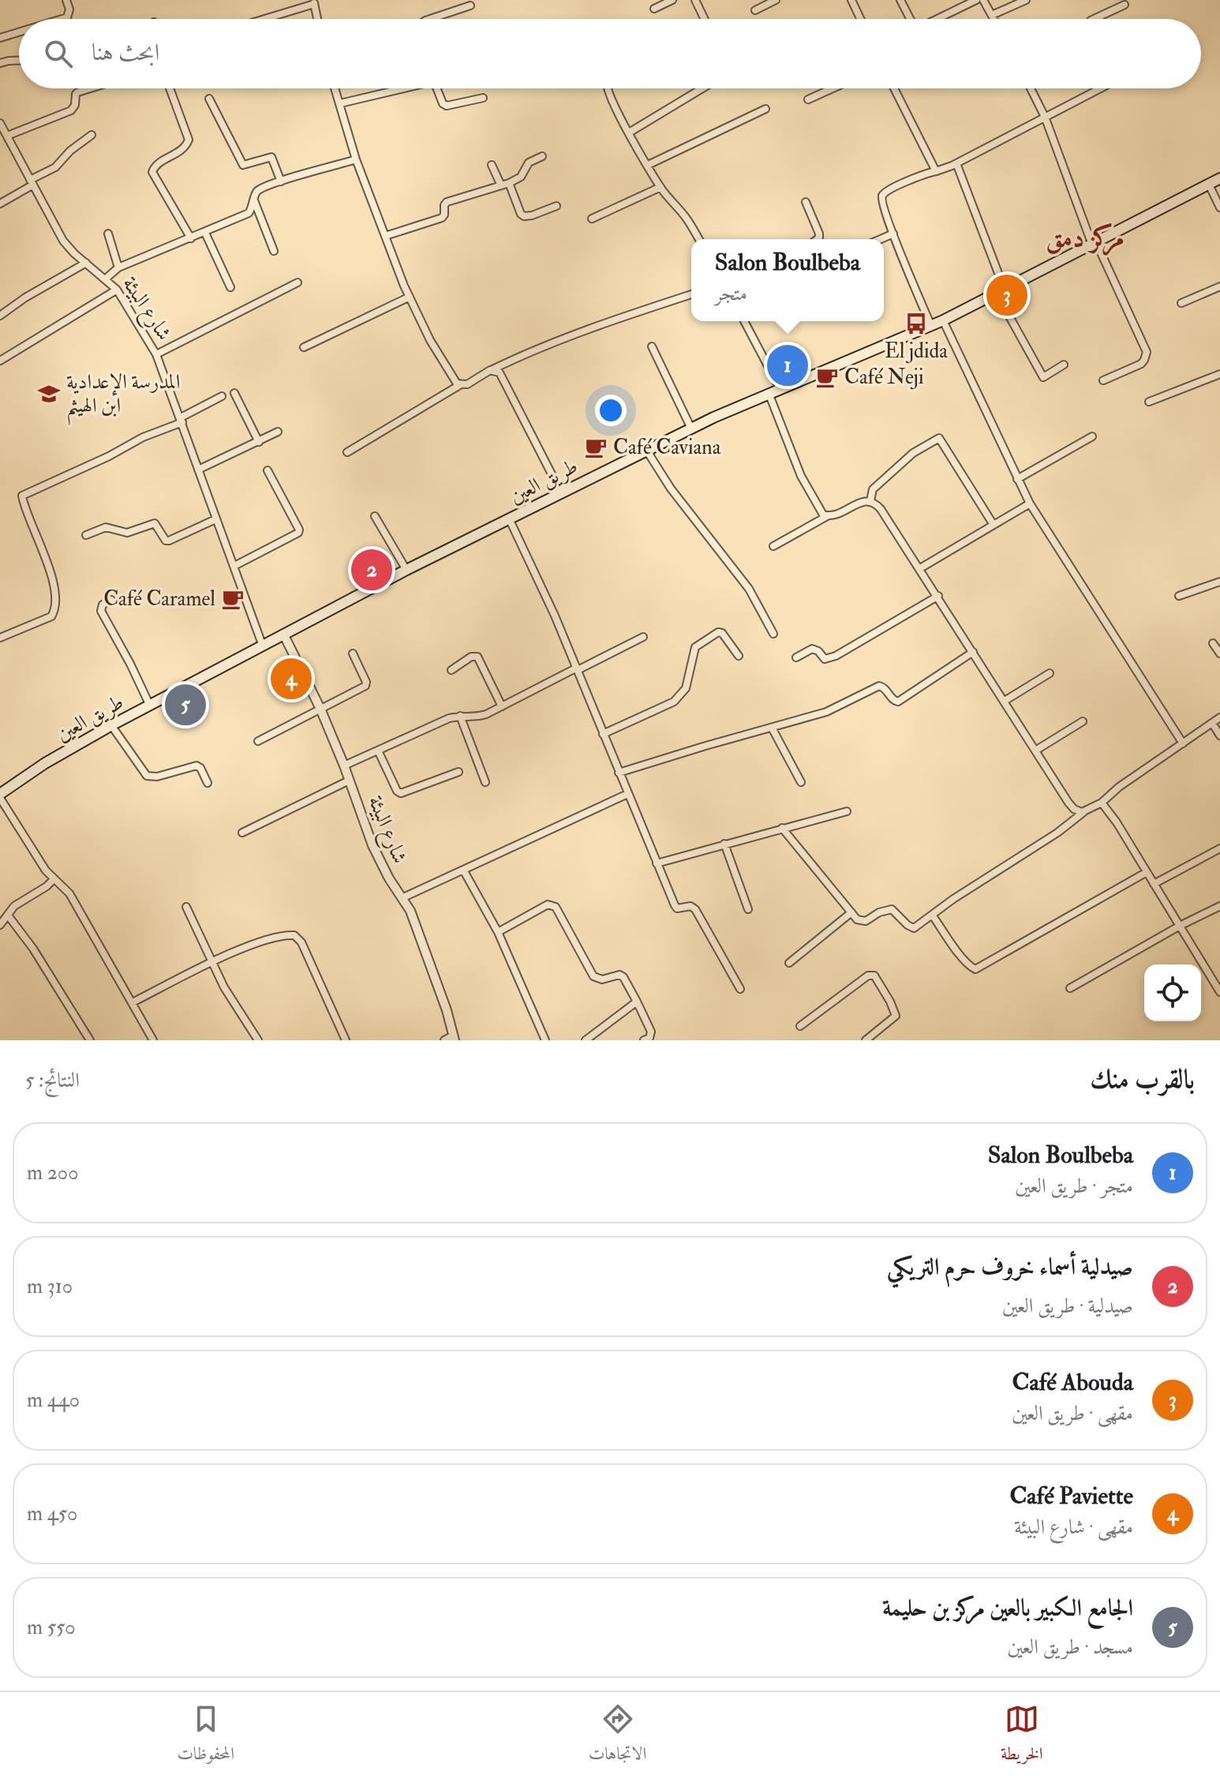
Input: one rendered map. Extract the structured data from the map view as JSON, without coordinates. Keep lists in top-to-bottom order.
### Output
{
  "streets": {
    "main road": ["طريق العين"],
    "street": ["شارع البيئة"]
  },
  "crossings": [
    ["شارع البيئة", "طريق العين"]
  ],
  "districts": ["مركز دمق"],
  "places": {
    "bus stop": ["El jdida"],
    "cafe": ["Café Neji", "Café Caviana", "Café Caramel"],
    "school or university": ["المدرسة الإعدادية ابن الهيثم"]
  },
  "page": {
    "search": "ابحث هنا",
    "popup": ["Salon Boulbeba", "متجر"],
    "pins": [
      "3",
      "1",
      "2",
      "4",
      "5"
    ],
    "heading": ["بالقرب منك", "النتائج: 5"],
    "list": [
      {
        "mark": "1",
        "name": "Salon Boulbeba",
        "note": "متجر · طريق العين",
        "value": "200 m"
      },
      {
        "mark": "2",
        "name": "صيدلية أسماء خروف حرم التريكي",
        "note": "صيدلية · طريق العين",
        "value": "310 m"
      },
      {
        "mark": "3",
        "name": "Café Abouda",
        "note": "مقهى · طريق العين",
        "value": "440 m"
      },
      {
        "mark": "4",
        "name": "Café Paviette",
        "note": "مقهى · شارع البيئة",
        "value": "450 m"
      },
      {
        "mark": "5",
        "name": "الجامع الكبير بالعين مركز بن حليمة",
        "note": "مسجد · طريق العين",
        "value": "550 m"
      }
    ],
    "nav": ["الخريطة", "الاتجاهات", "المحفوظات"]
  }
}
